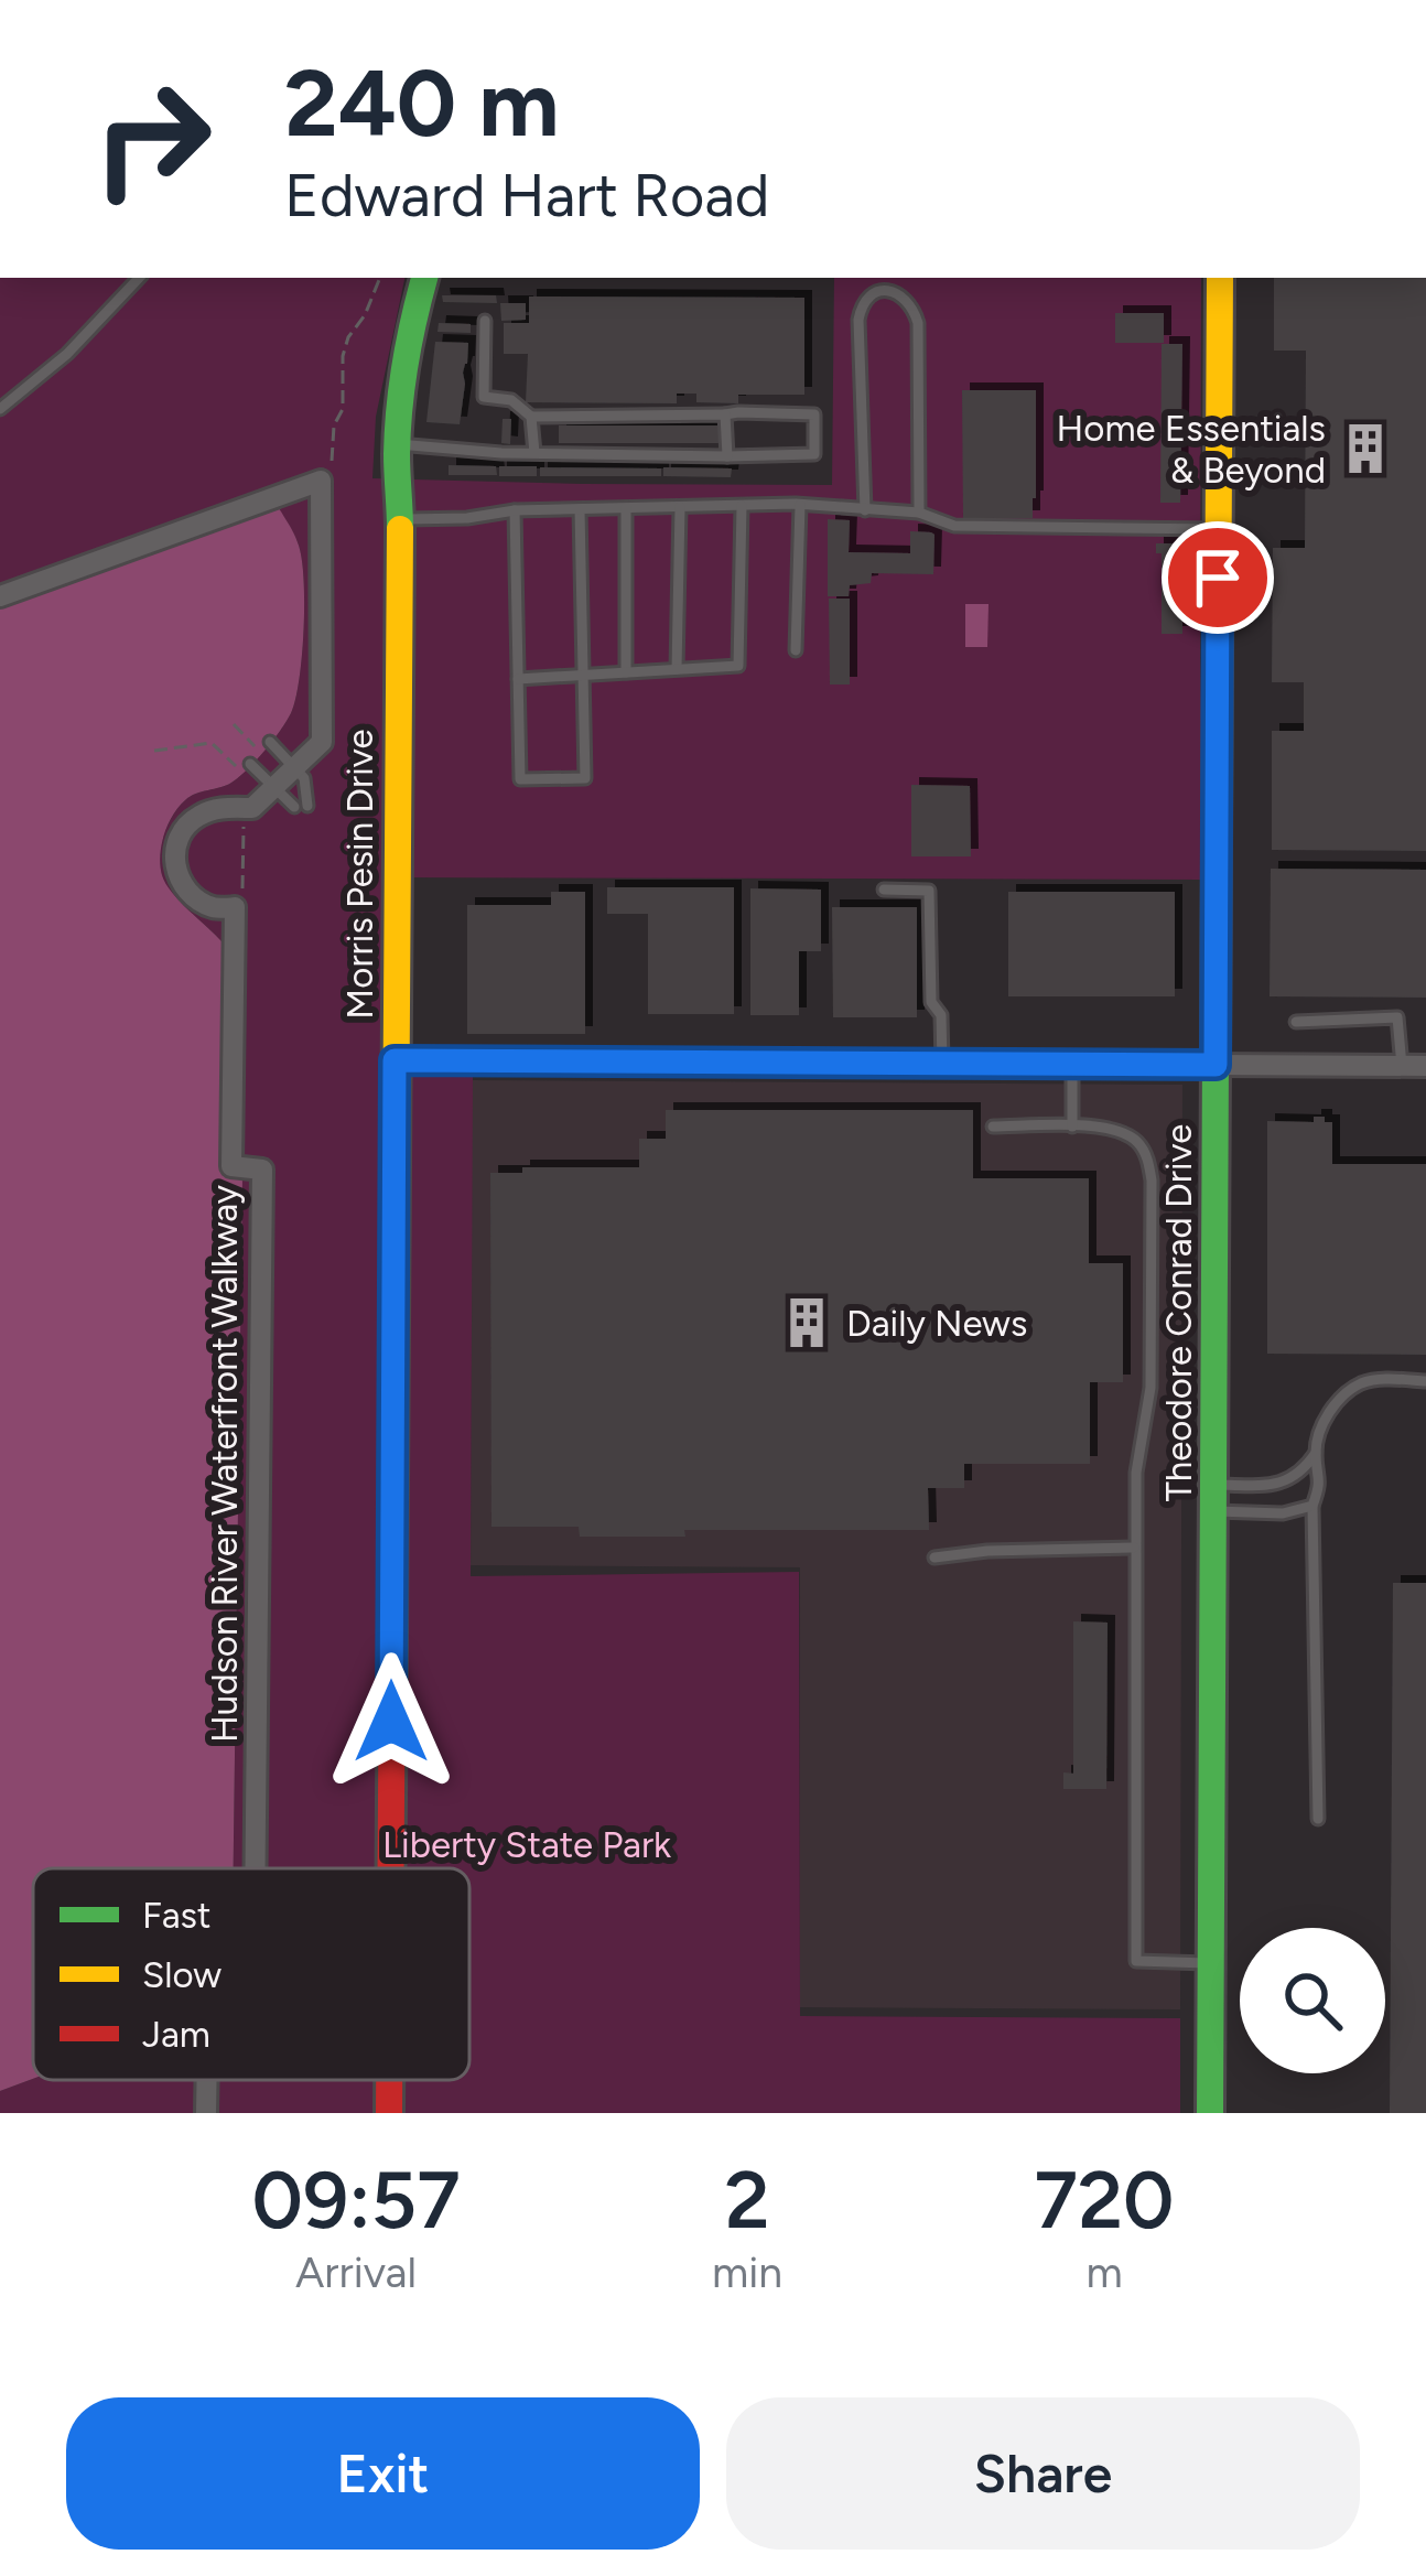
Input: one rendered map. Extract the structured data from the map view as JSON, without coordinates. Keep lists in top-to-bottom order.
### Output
{
  "streets": {
    "street": ["Morris Pesin Drive", "Theodore Conrad Drive", "Hudson River Waterfront Walkway"]
  },
  "parks": ["Liberty State Park"],
  "places": {
    "building": ["Home Essentials & Beyond", "Daily News"]
  },
  "legend": ["Fast", "Slow", "Jam"],
  "page": {
    "turn": ["240 m", "Edward Hart Road"],
    "eta": [
      "09:57",
      "Arrival",
      "2",
      "min",
      "720",
      "m"
    ],
    "buttons": ["Exit", "Share"]
  }
}
